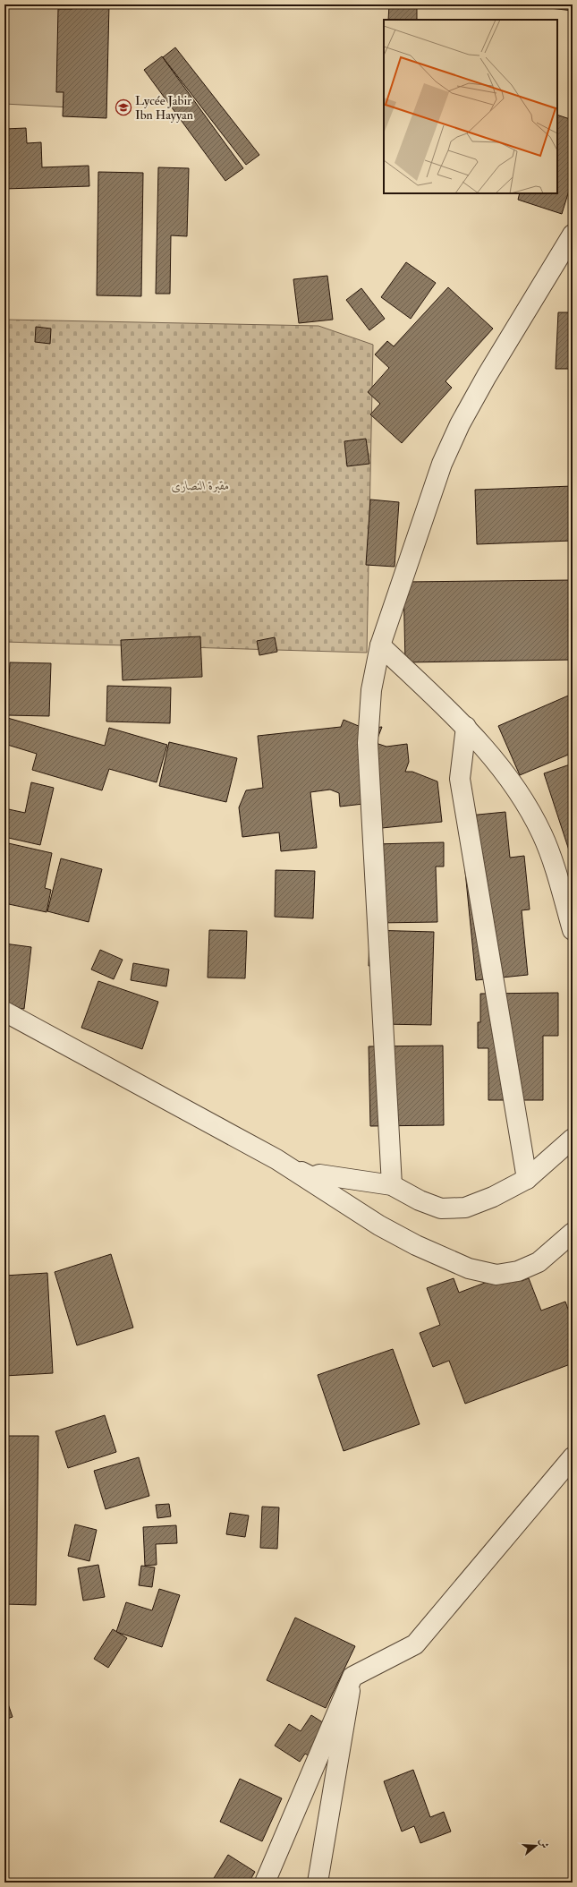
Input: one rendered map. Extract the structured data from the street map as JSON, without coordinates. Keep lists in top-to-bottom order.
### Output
{
  "parks": ["مقبرة النصارى"],
  "places": {
    "school or university": ["Lycée Jabir Ibn Hayyan"]
  },
  "north": "right"
}
